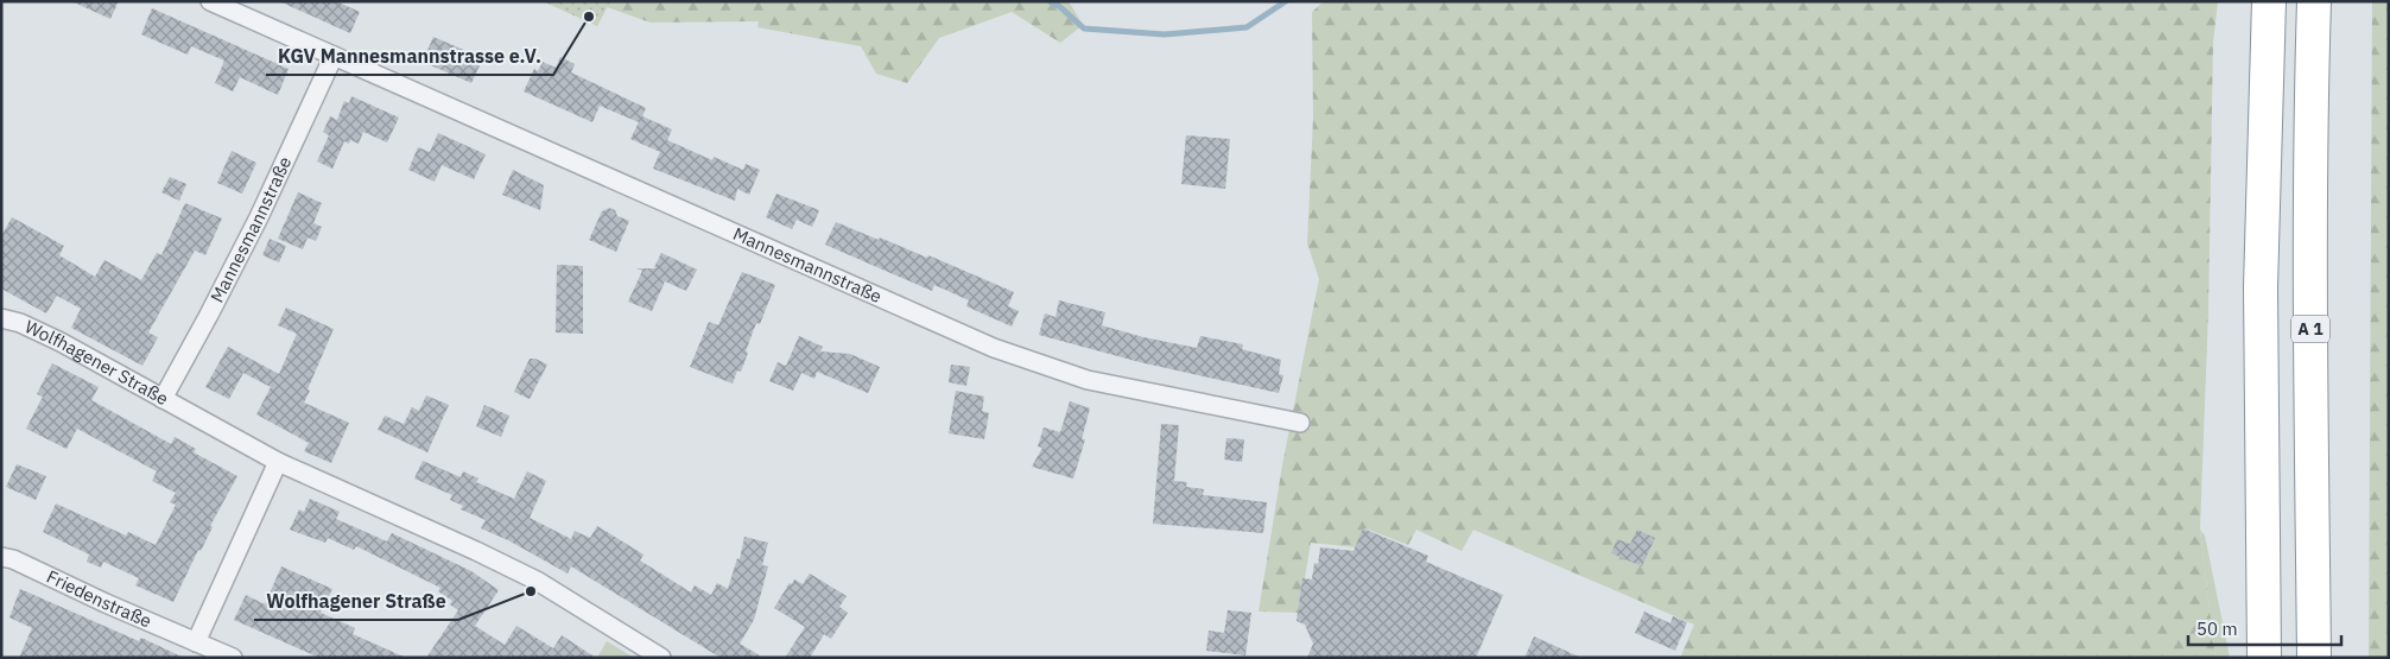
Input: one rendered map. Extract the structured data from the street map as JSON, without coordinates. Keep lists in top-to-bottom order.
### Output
{
  "streets": {
    "highway": ["A 1"],
    "street": ["Mannesmannstraße", "Wolfhagener Straße", "Friedenstraße"]
  },
  "crossings": [
    ["Mannesmannstraße", "Wolfhagener Straße"]
  ],
  "places": ["KGV Mannesmannstrasse e.V.", "Wolfhagener Straße"],
  "scale_bar": "50 m"
}
